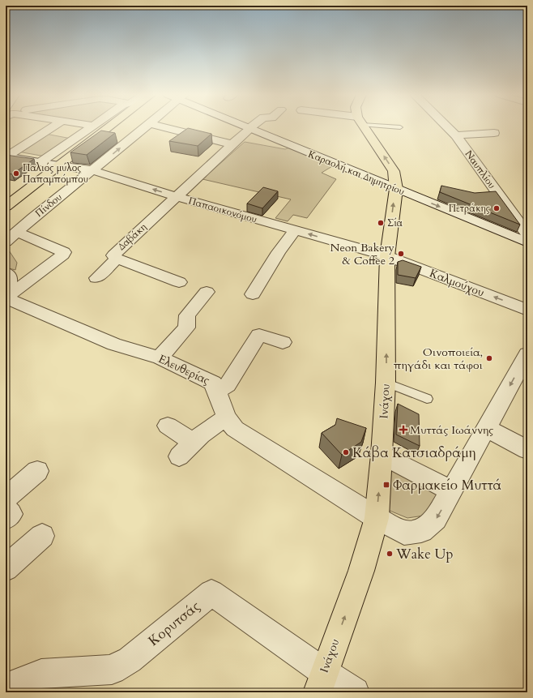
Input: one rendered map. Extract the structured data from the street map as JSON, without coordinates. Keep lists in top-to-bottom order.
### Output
{
  "streets": {
    "main road": ["Ινάχου"],
    "street": [
      "Ναυπλίου",
      "Καραολή και Δημητρίου",
      "Πίνδου",
      "Παπαοικονόμου",
      "Δαβάκη",
      "Καλμούχου",
      "Ελευθερίας",
      "Κορυτσάς"
    ]
  },
  "crossings": [
    ["Καραολή και Δημητρίου", "Ινάχου"],
    ["Πίνδου", "Παπαοικονόμου"],
    ["Παπαοικονόμου", "Δαβάκη"],
    ["Παπαοικονόμου", "Καλμούχου"],
    ["Παπαοικονόμου", "Ινάχου"],
    ["Καλμούχου", "Ινάχου"],
    ["Ελευθερίας", "Ινάχου"],
    ["Ινάχου", "Κορυτσάς"]
  ],
  "one_way": [
    "Καραολή και Δημητρίου",
    "Παπαοικονόμου",
    "Καλμούχου",
    "Ινάχου"
  ],
  "places": {
    "other": [
      "Παλιός μύλος Παπαμπόμπου",
      "Πετράκης",
      "Σία",
      "Neon Bakery & Coffee 2",
      "Οινοποιεία, πηγάδι και τάφοι",
      "Κάβα Κατσιαδράμη",
      "Wake Up"
    ],
    "health": ["Μυττάς Ιωάννης"],
    "transit": ["Φαρμακείο Μυττά"]
  }
}
